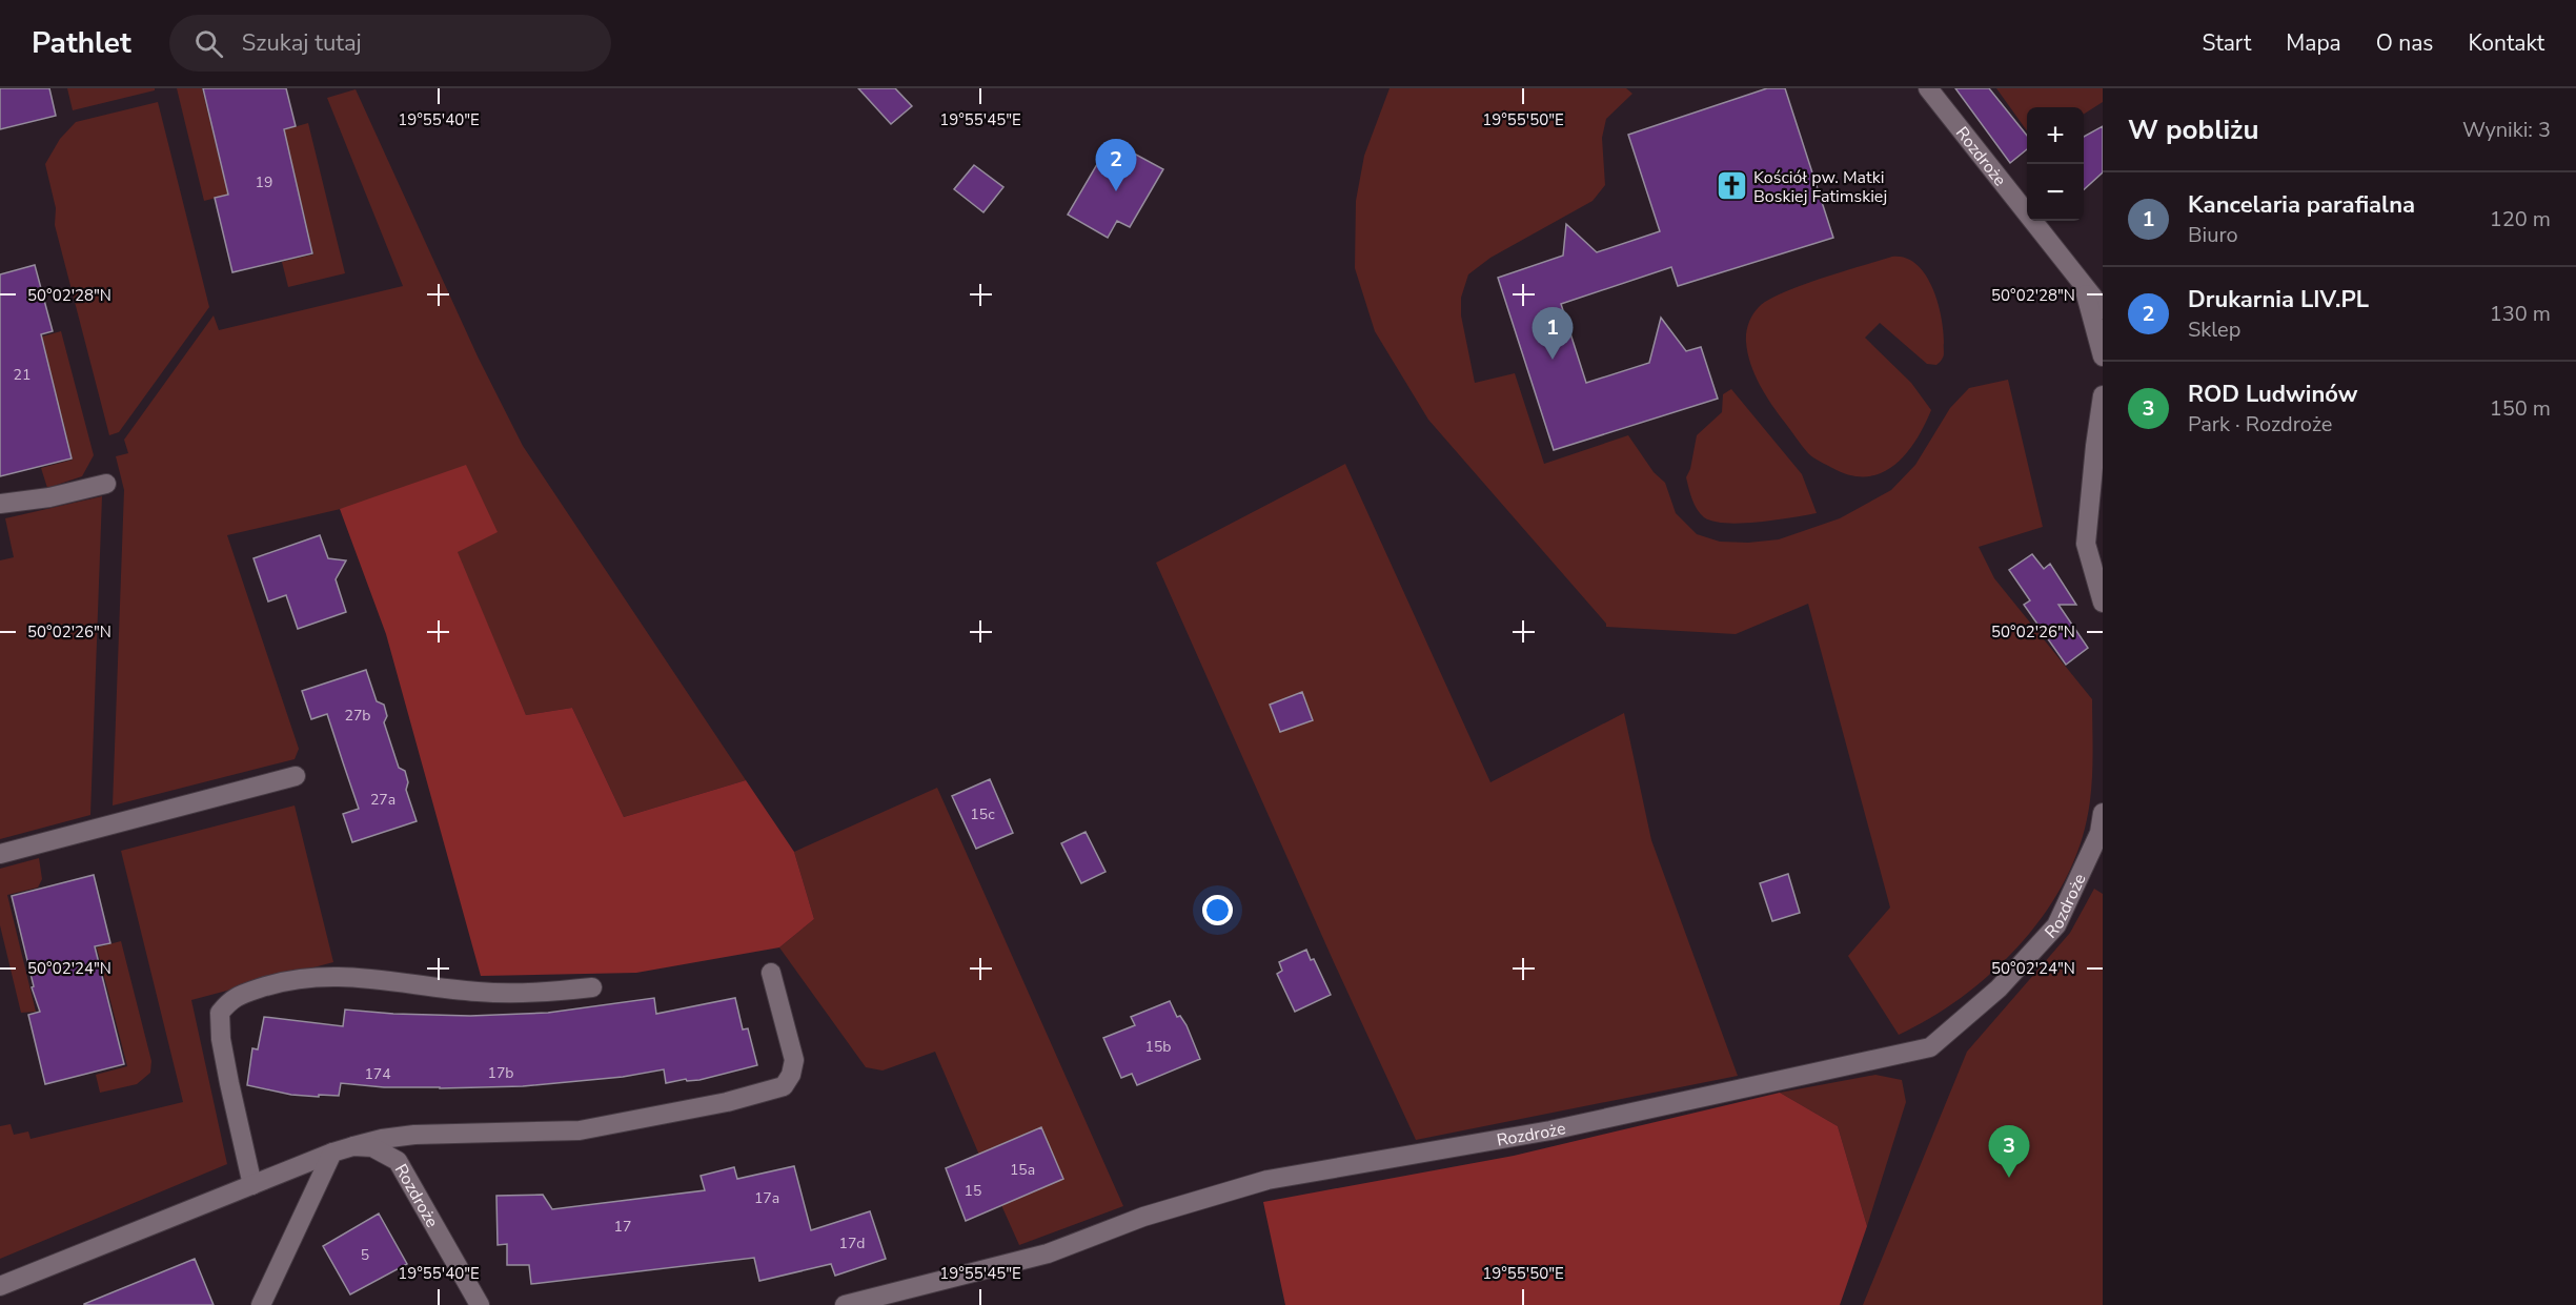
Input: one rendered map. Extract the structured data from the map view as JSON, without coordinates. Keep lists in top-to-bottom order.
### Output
{
  "streets": {
    "street": ["Rozdroże"]
  },
  "places": {
    "church": ["Kościół pw. Matki Boskiej Fatimskiej"]
  },
  "house_numbers": [
    "19",
    "21",
    "27b",
    "27a",
    "15c",
    "15b",
    "17b",
    "174",
    "15a",
    "15",
    "17a",
    "17",
    "17d",
    "5"
  ],
  "page": {
    "header": "Pathlet",
    "search": "Szukaj tutaj",
    "nav": [
      "Start",
      "Mapa",
      "O nas",
      "Kontakt"
    ],
    "heading": ["W pobliżu", "Wyniki: 3"],
    "map_buttons": ["+", "−"],
    "pins": ["2", "1", "3"],
    "list": [
      {
        "mark": "1",
        "name": "Kancelaria parafialna",
        "note": "Biuro",
        "value": "120 m"
      },
      {
        "mark": "2",
        "name": "Drukarnia LIV.PL",
        "note": "Sklep",
        "value": "130 m"
      },
      {
        "mark": "3",
        "name": "ROD Ludwinów",
        "note": "Park · Rozdroże",
        "value": "150 m"
      }
    ]
  },
  "coordinates": [
    "19°55'40\"E",
    "19°55'45\"E",
    "19°55'50\"E",
    "50°02'28\"N",
    "50°02'26\"N",
    "50°02'24\"N"
  ]
}
